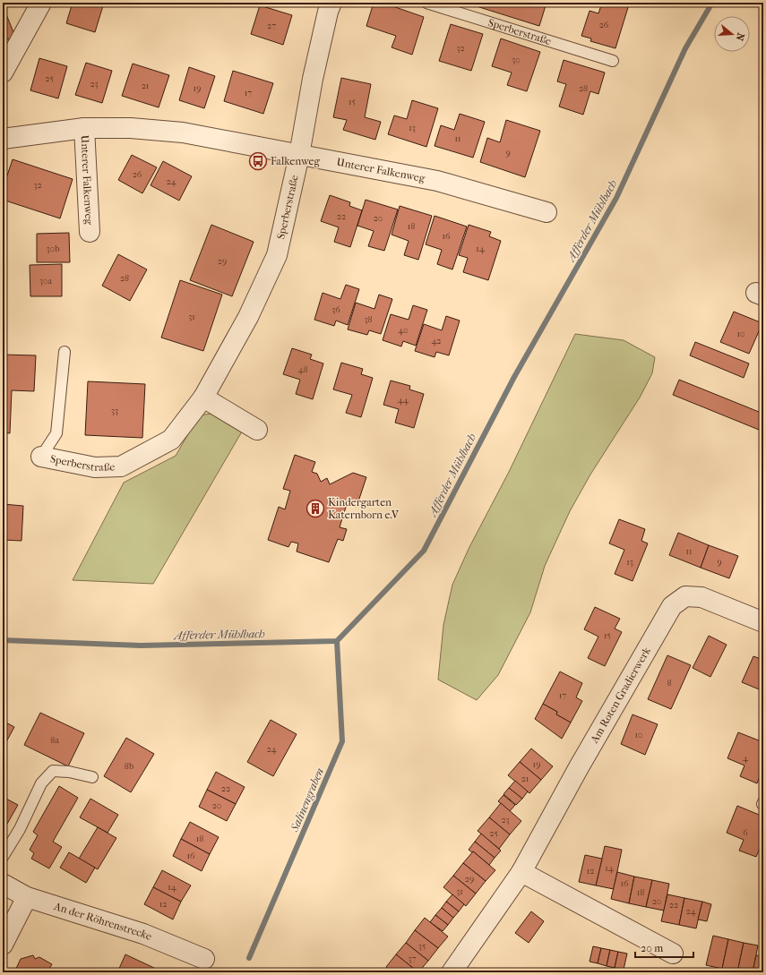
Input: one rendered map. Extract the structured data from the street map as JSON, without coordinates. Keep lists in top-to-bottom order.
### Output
{
  "streets": {
    "street": [
      "Sperberstraße",
      "Unterer Falkenweg",
      "Am Roten Gradierwerk",
      "An der Röhrenstrecke"
    ]
  },
  "crossings": [
    ["Sperberstraße", "Unterer Falkenweg"]
  ],
  "water": ["Afferder Mühlbach", "Salinengraben"],
  "places": {
    "bus stop": ["Falkenweg"],
    "building": ["Kindergarten Katernborn e.V"]
  },
  "house_numbers": [
    "26",
    "27",
    "32",
    "30",
    "25",
    "23",
    "21",
    "19",
    "28",
    "17",
    "15",
    "13",
    "11",
    "9",
    "26",
    "24",
    "32",
    "22",
    "20",
    "18",
    "16",
    "30b",
    "14",
    "29",
    "28",
    "30a",
    "36",
    "31",
    "38",
    "40",
    "10",
    "42",
    "48",
    "44",
    "33",
    "11",
    "13",
    "9",
    "15",
    "8",
    "17",
    "10",
    "8a",
    "24",
    "4",
    "19",
    "8b",
    "21",
    "22",
    "20",
    "23",
    "6",
    "25",
    "18",
    "16",
    "14",
    "12",
    "29",
    "16",
    "14",
    "31",
    "18",
    "20",
    "12",
    "22",
    "24",
    "35",
    "37"
  ],
  "scale_bar": "20 m",
  "north": "right"
}
